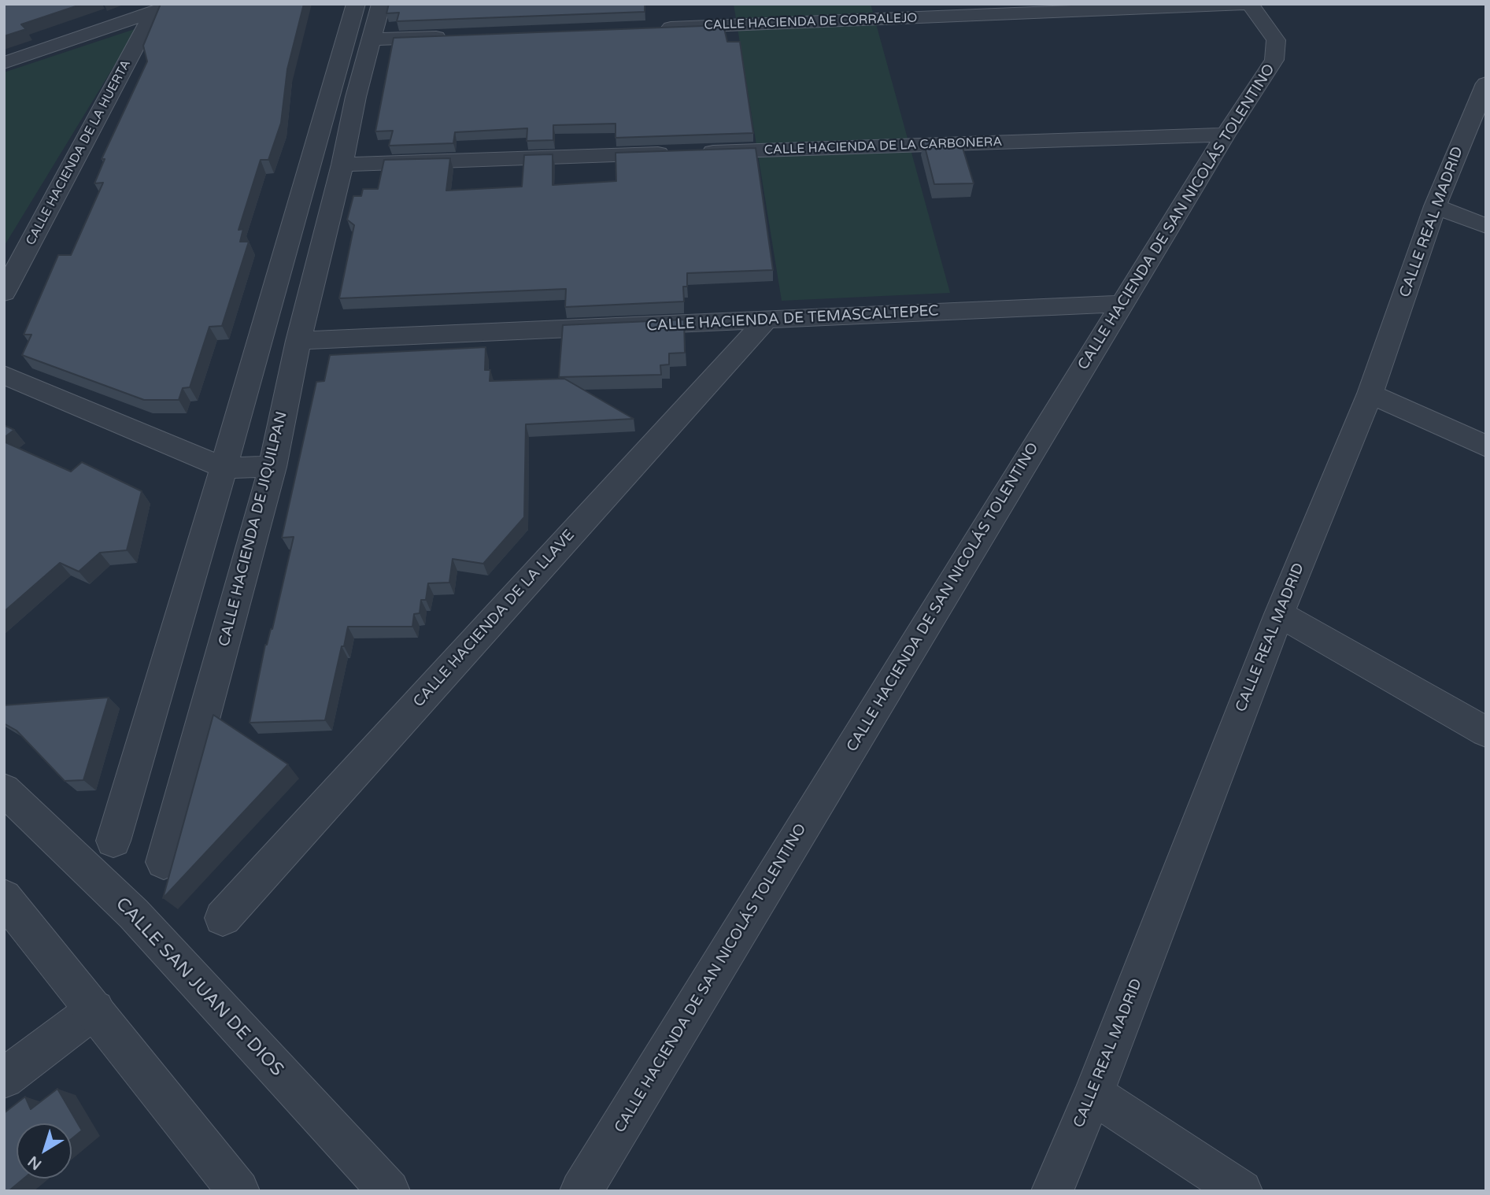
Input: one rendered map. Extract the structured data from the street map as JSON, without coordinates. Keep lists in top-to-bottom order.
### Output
{
  "streets": {
    "street": [
      "CALLE HACIENDA DE CORRALEJO",
      "CALLE HACIENDA DE LA CARBONERA",
      "CALLE HACIENDA DE LA HUERTA",
      "CALLE HACIENDA DE SAN NICOLÁS TOLENTINO",
      "CALLE REAL MADRID",
      "CALLE HACIENDA DE TEMASCALTEPEC",
      "CALLE HACIENDA DE JIQUILPAN",
      "CALLE HACIENDA DE LA LLAVE",
      "CALLE SAN JUAN DE DIOS"
    ]
  },
  "crossings": [
    ["CALLE HACIENDA DE CORRALEJO", "CALLE HACIENDA DE SAN NICOLÁS TOLENTINO"],
    ["CALLE HACIENDA DE LA CARBONERA", "CALLE HACIENDA DE SAN NICOLÁS TOLENTINO"],
    ["CALLE HACIENDA DE LA CARBONERA", "CALLE HACIENDA DE JIQUILPAN"],
    ["CALLE HACIENDA DE SAN NICOLÁS TOLENTINO", "CALLE HACIENDA DE TEMASCALTEPEC"],
    ["CALLE HACIENDA DE TEMASCALTEPEC", "CALLE HACIENDA DE JIQUILPAN"],
    ["CALLE HACIENDA DE TEMASCALTEPEC", "CALLE HACIENDA DE LA LLAVE"]
  ],
  "north": "bottom left"
}
